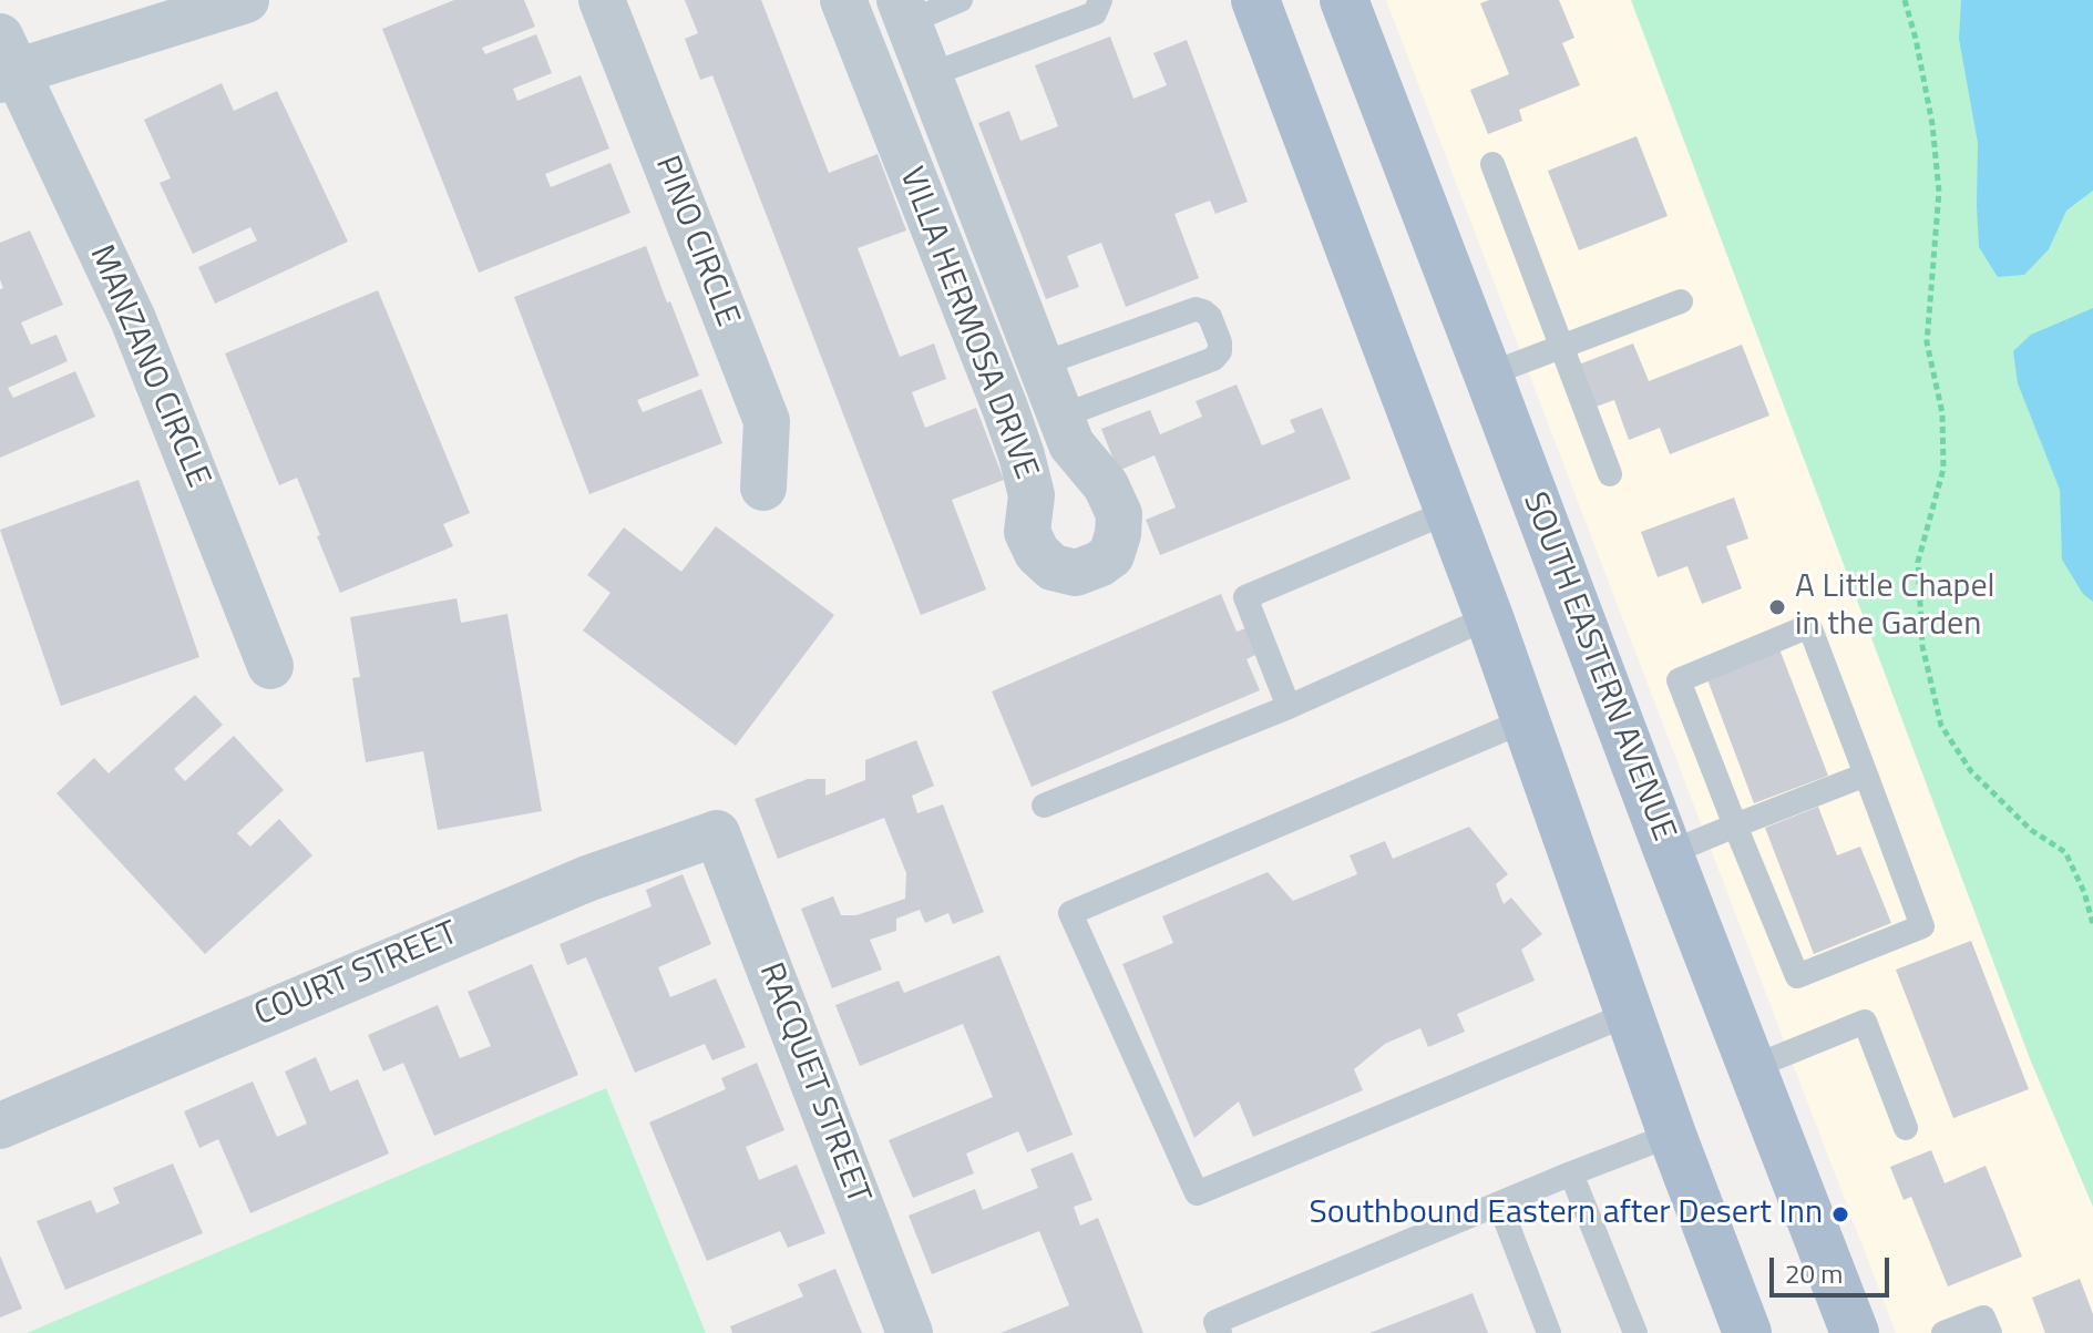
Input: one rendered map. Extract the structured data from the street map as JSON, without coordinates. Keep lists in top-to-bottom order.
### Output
{
  "streets": {
    "main road": ["SOUTH EASTERN AVENUE"],
    "street": [
      "PINO CIRCLE",
      "VILLA HERMOSA DRIVE",
      "MANZANO CIRCLE",
      "COURT STREET",
      "RACQUET STREET"
    ]
  },
  "crossings": [
    ["COURT STREET", "RACQUET STREET"]
  ],
  "places": ["A Little Chapel in the Garden", "Southbound Eastern after Desert Inn"],
  "scale_bar": "20 m"
}
